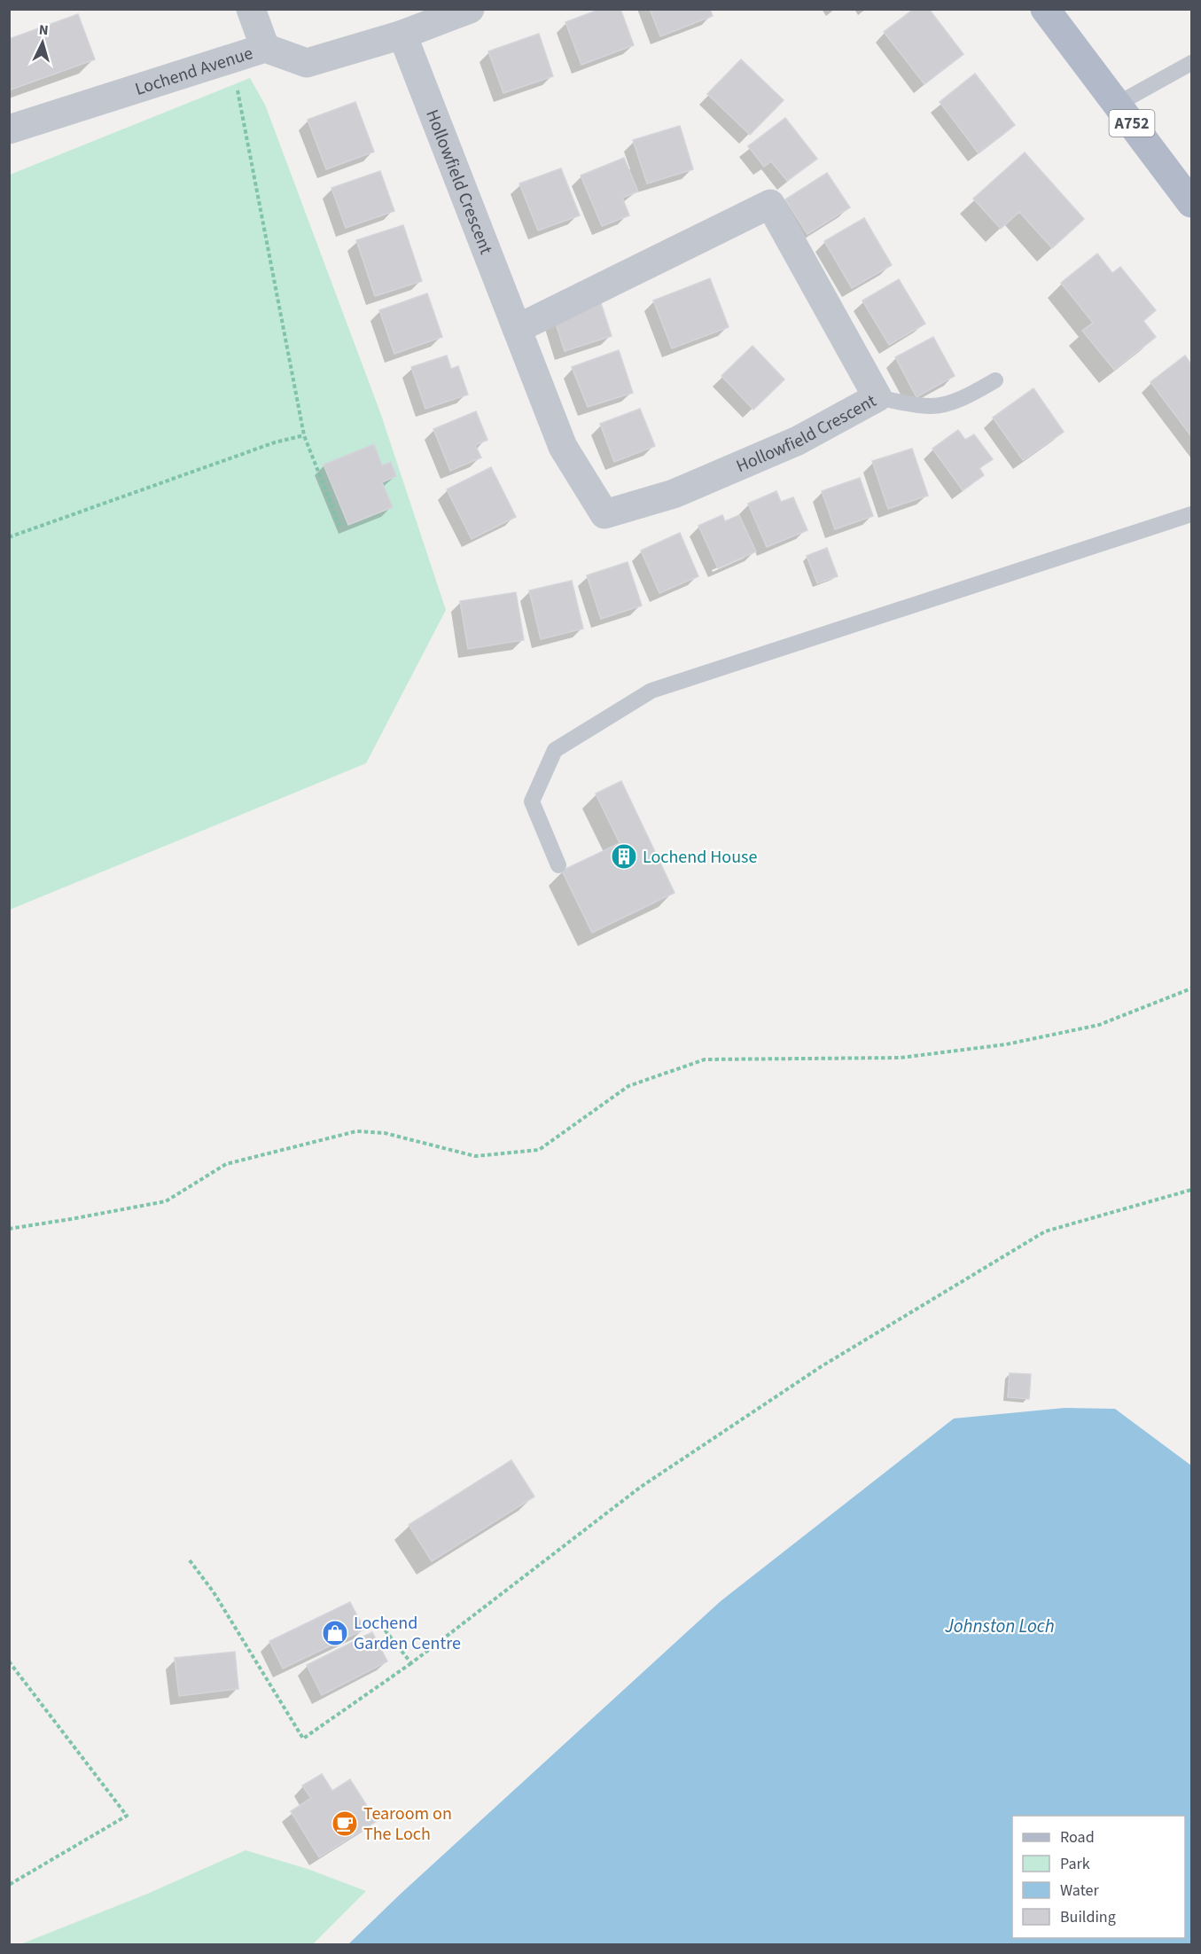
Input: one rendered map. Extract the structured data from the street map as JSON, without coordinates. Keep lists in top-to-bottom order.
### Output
{
  "streets": {
    "main road": ["A752"],
    "street": ["Lochend Avenue", "Hollowfield Crescent"]
  },
  "crossings": [
    ["Lochend Avenue", "Hollowfield Crescent"]
  ],
  "water": ["Johnston Loch"],
  "places": {
    "building": ["Lochend House"],
    "shop": ["Lochend Garden Centre"],
    "cafe": ["Tearoom on The Loch"]
  },
  "legend": [
    "Road",
    "Park",
    "Water",
    "Building"
  ],
  "north": "top"
}
